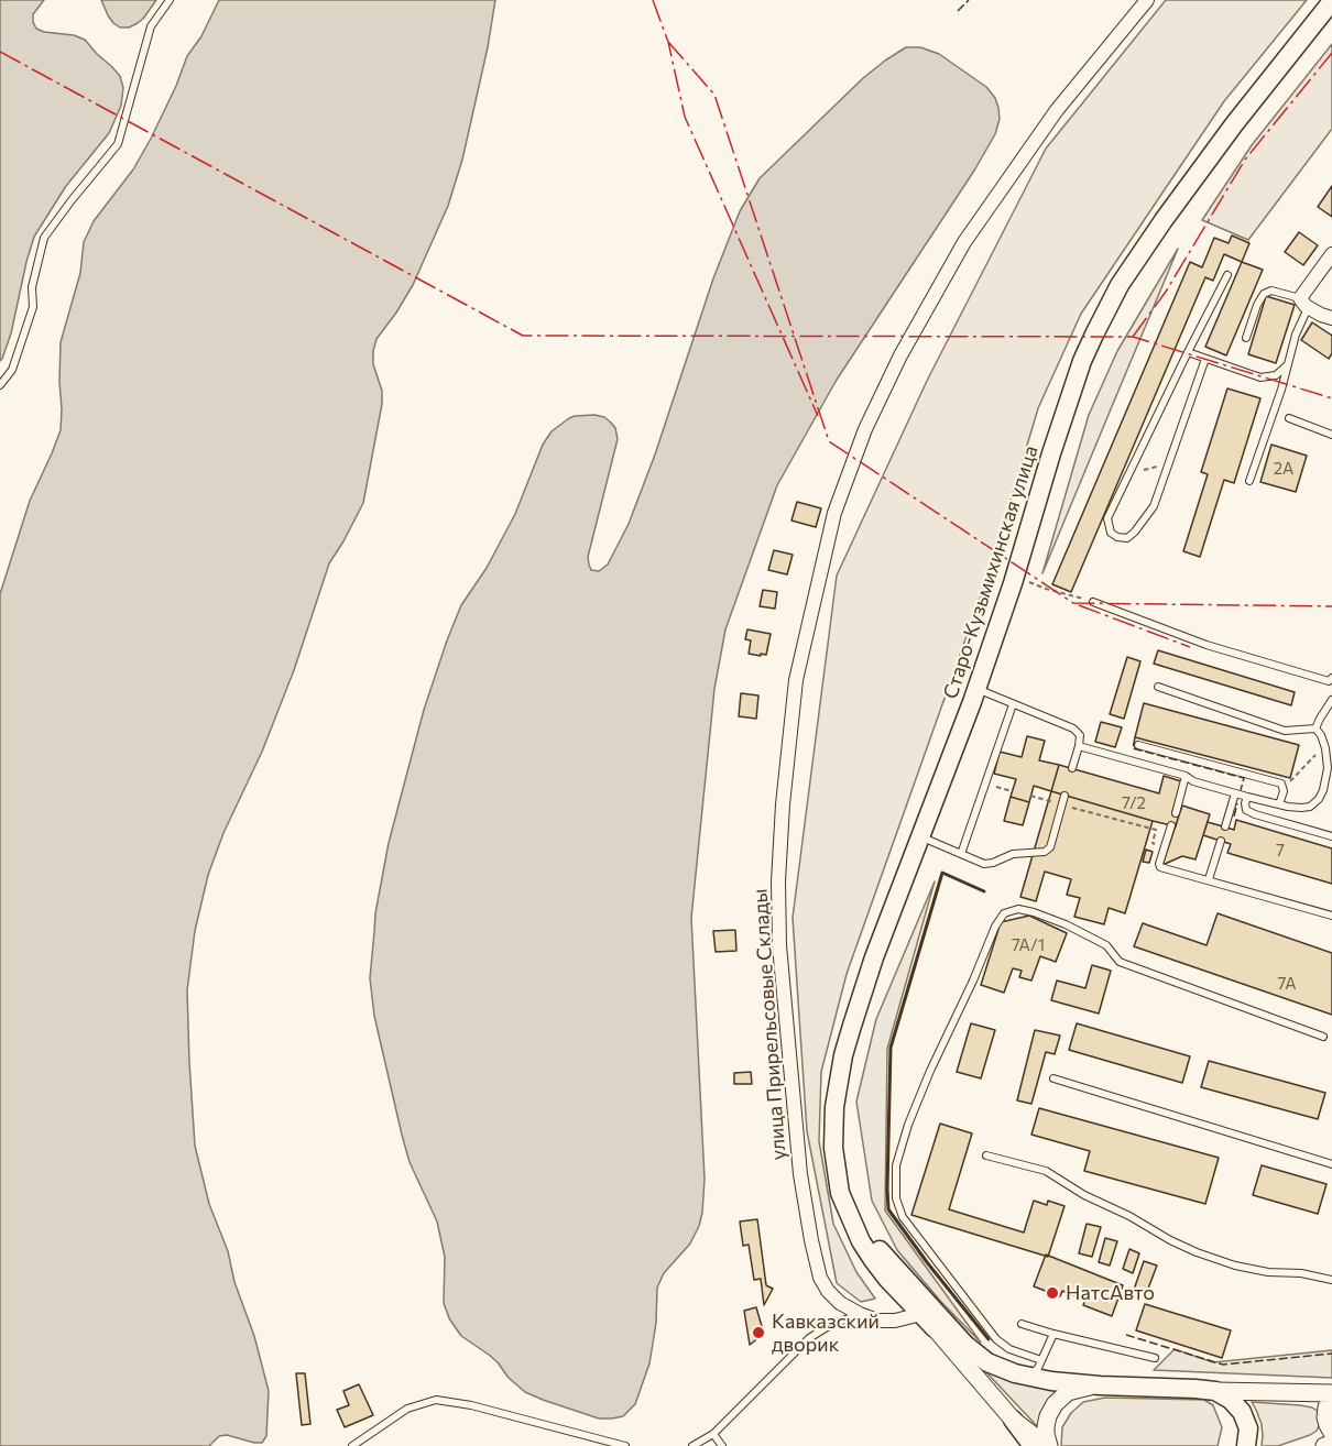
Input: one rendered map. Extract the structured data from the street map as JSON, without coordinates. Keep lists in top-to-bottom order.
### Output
{
  "streets": {
    "main road": ["Старо-Кузьмихинская улица"],
    "street": ["улица Прирельсовые Склады"]
  },
  "places": ["НатсАвто", "Кавказский дворик"],
  "house_numbers": [
    "2А",
    "7/2",
    "7",
    "7А/1",
    "7А"
  ]
}
